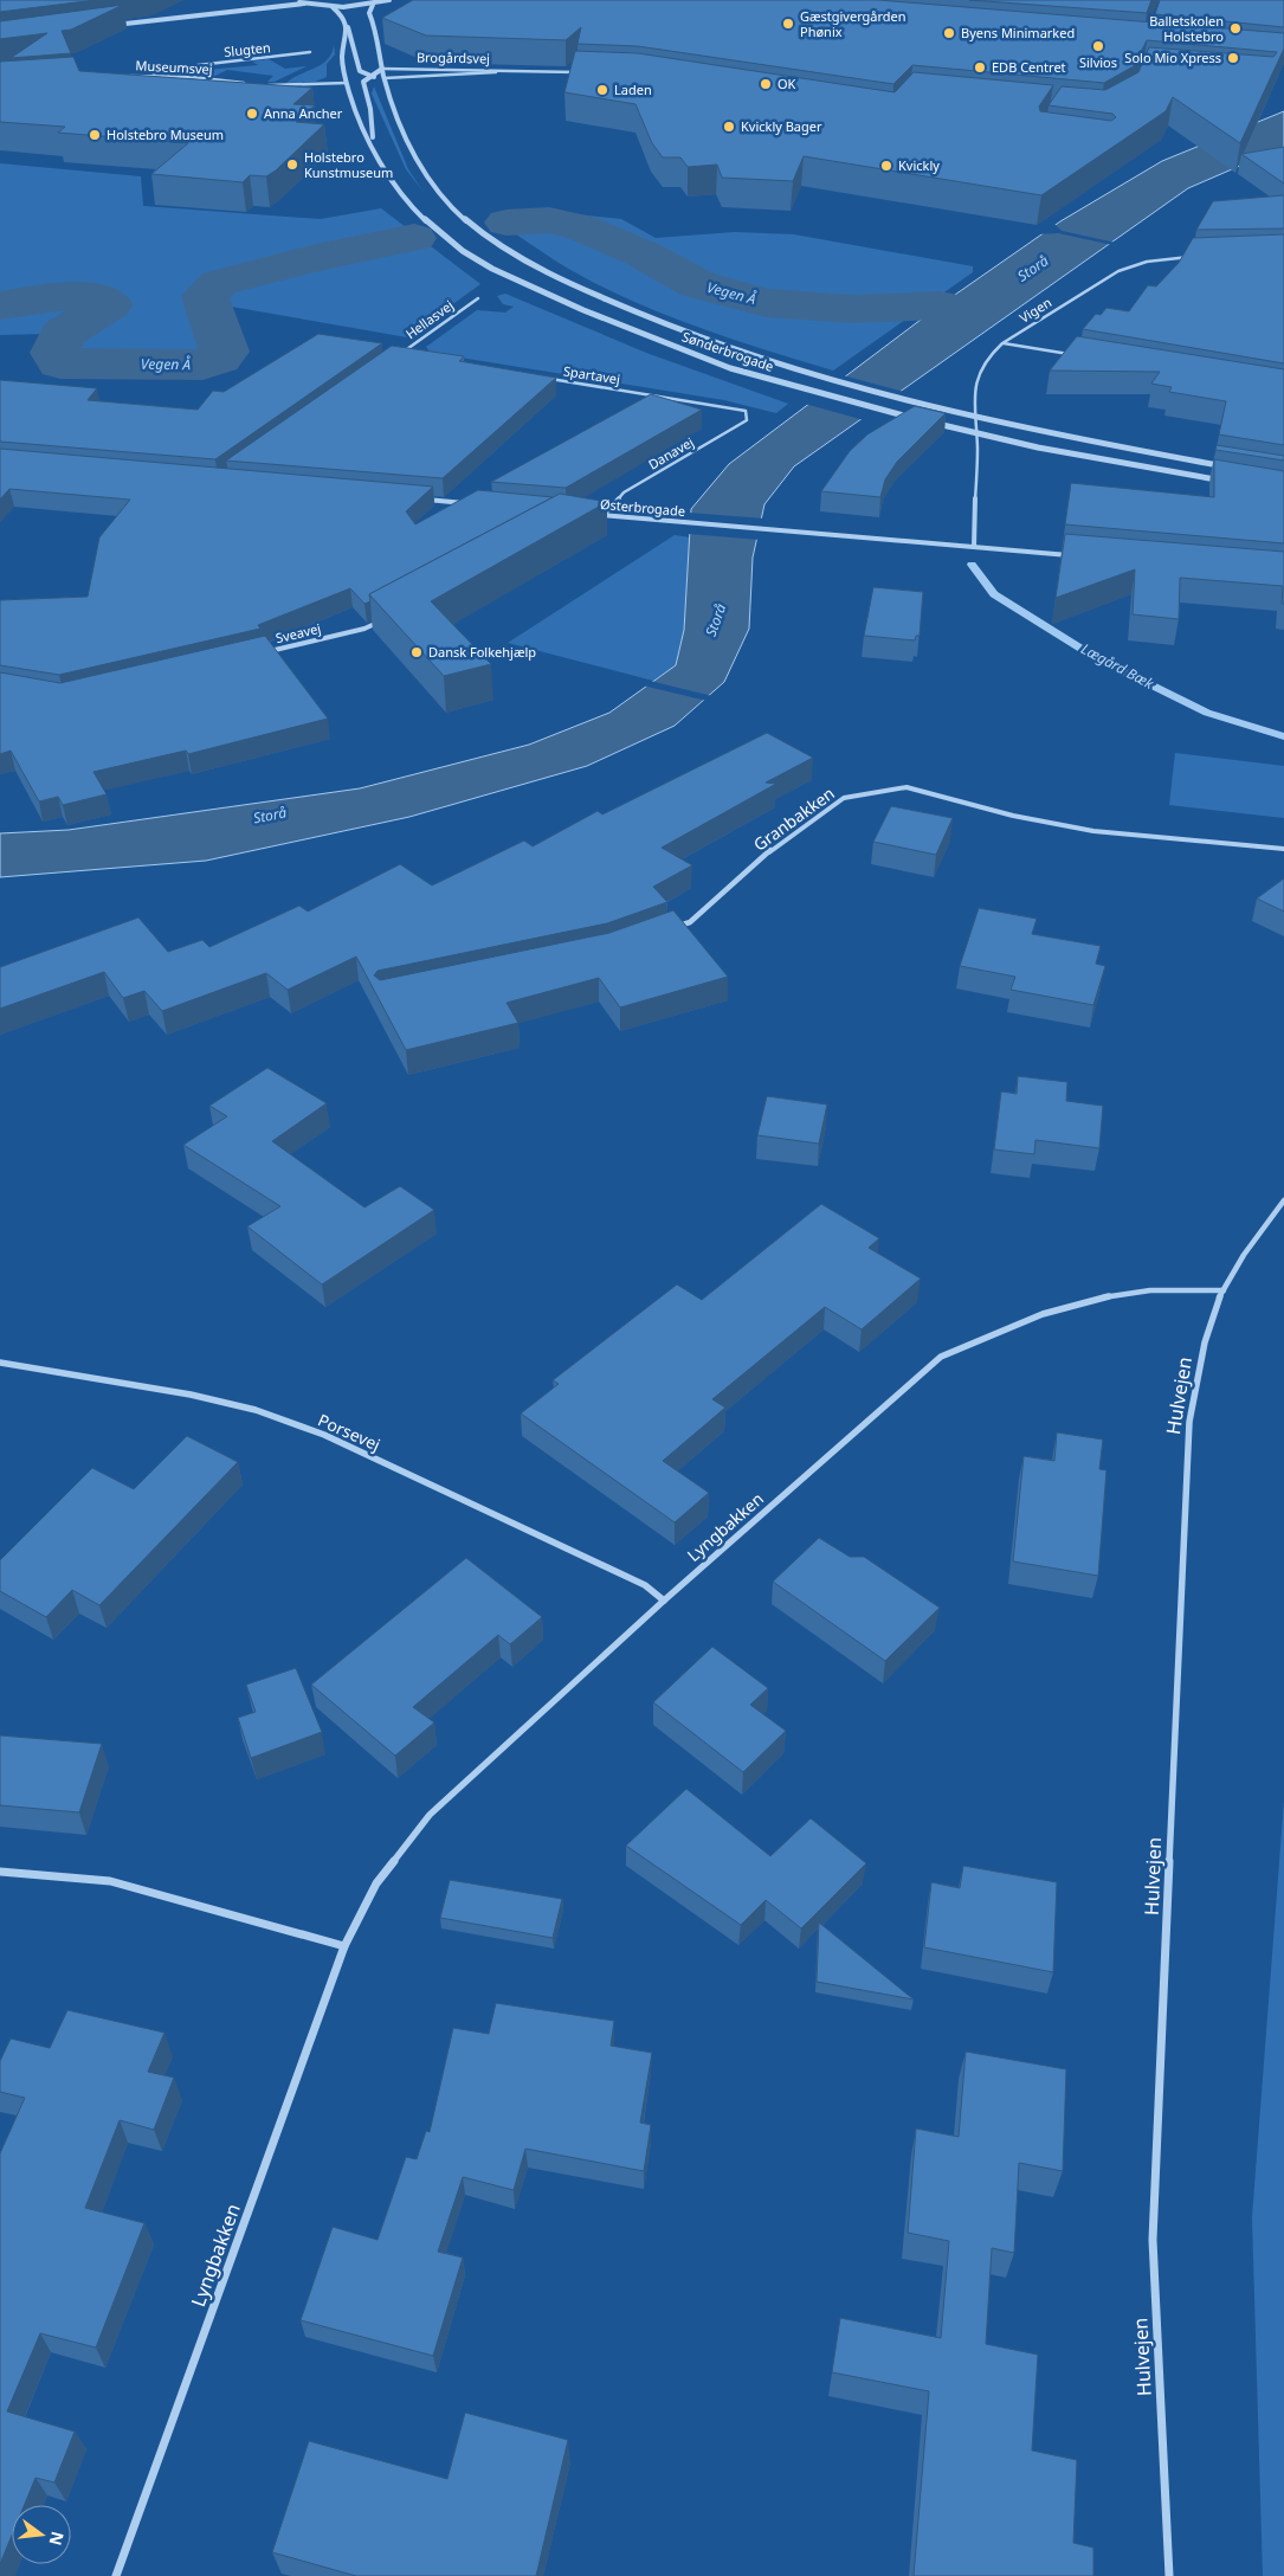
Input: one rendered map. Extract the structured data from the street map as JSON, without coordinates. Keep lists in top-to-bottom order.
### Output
{
  "streets": {
    "street": [
      "Slugten",
      "Brogårdsvej",
      "Museumsvej",
      "Vigen",
      "Hellasvej",
      "Sønderbrogade",
      "Spartavej",
      "Danavej",
      "Østerbrogade",
      "Sveavej",
      "Granbakken",
      "Hulvejen",
      "Porsevej",
      "Lyngbakken"
    ]
  },
  "crossings": [
    ["Slugten", "Museumsvej"],
    ["Brogårdsvej", "Sønderbrogade"],
    ["Vigen", "Sønderbrogade"],
    ["Vigen", "Østerbrogade"],
    ["Spartavej", "Danavej"],
    ["Danavej", "Østerbrogade"],
    ["Hulvejen", "Lyngbakken"],
    ["Porsevej", "Lyngbakken"]
  ],
  "water": ["Storå", "Vegen Å", "Lægård Bæk"],
  "places": [
    "Gæstgivergården Phønix",
    "Balletskolen Holstebro",
    "Byens Minimarked",
    "Silvios",
    "Solo Mio Xpress",
    "EDB Centret",
    "OK",
    "Laden",
    "Anna Ancher",
    "Kvickly Bager",
    "Holstebro Museum",
    "Holstebro Kunstmuseum",
    "Kvickly",
    "Dansk Folkehjælp"
  ],
  "north": "right"
}
